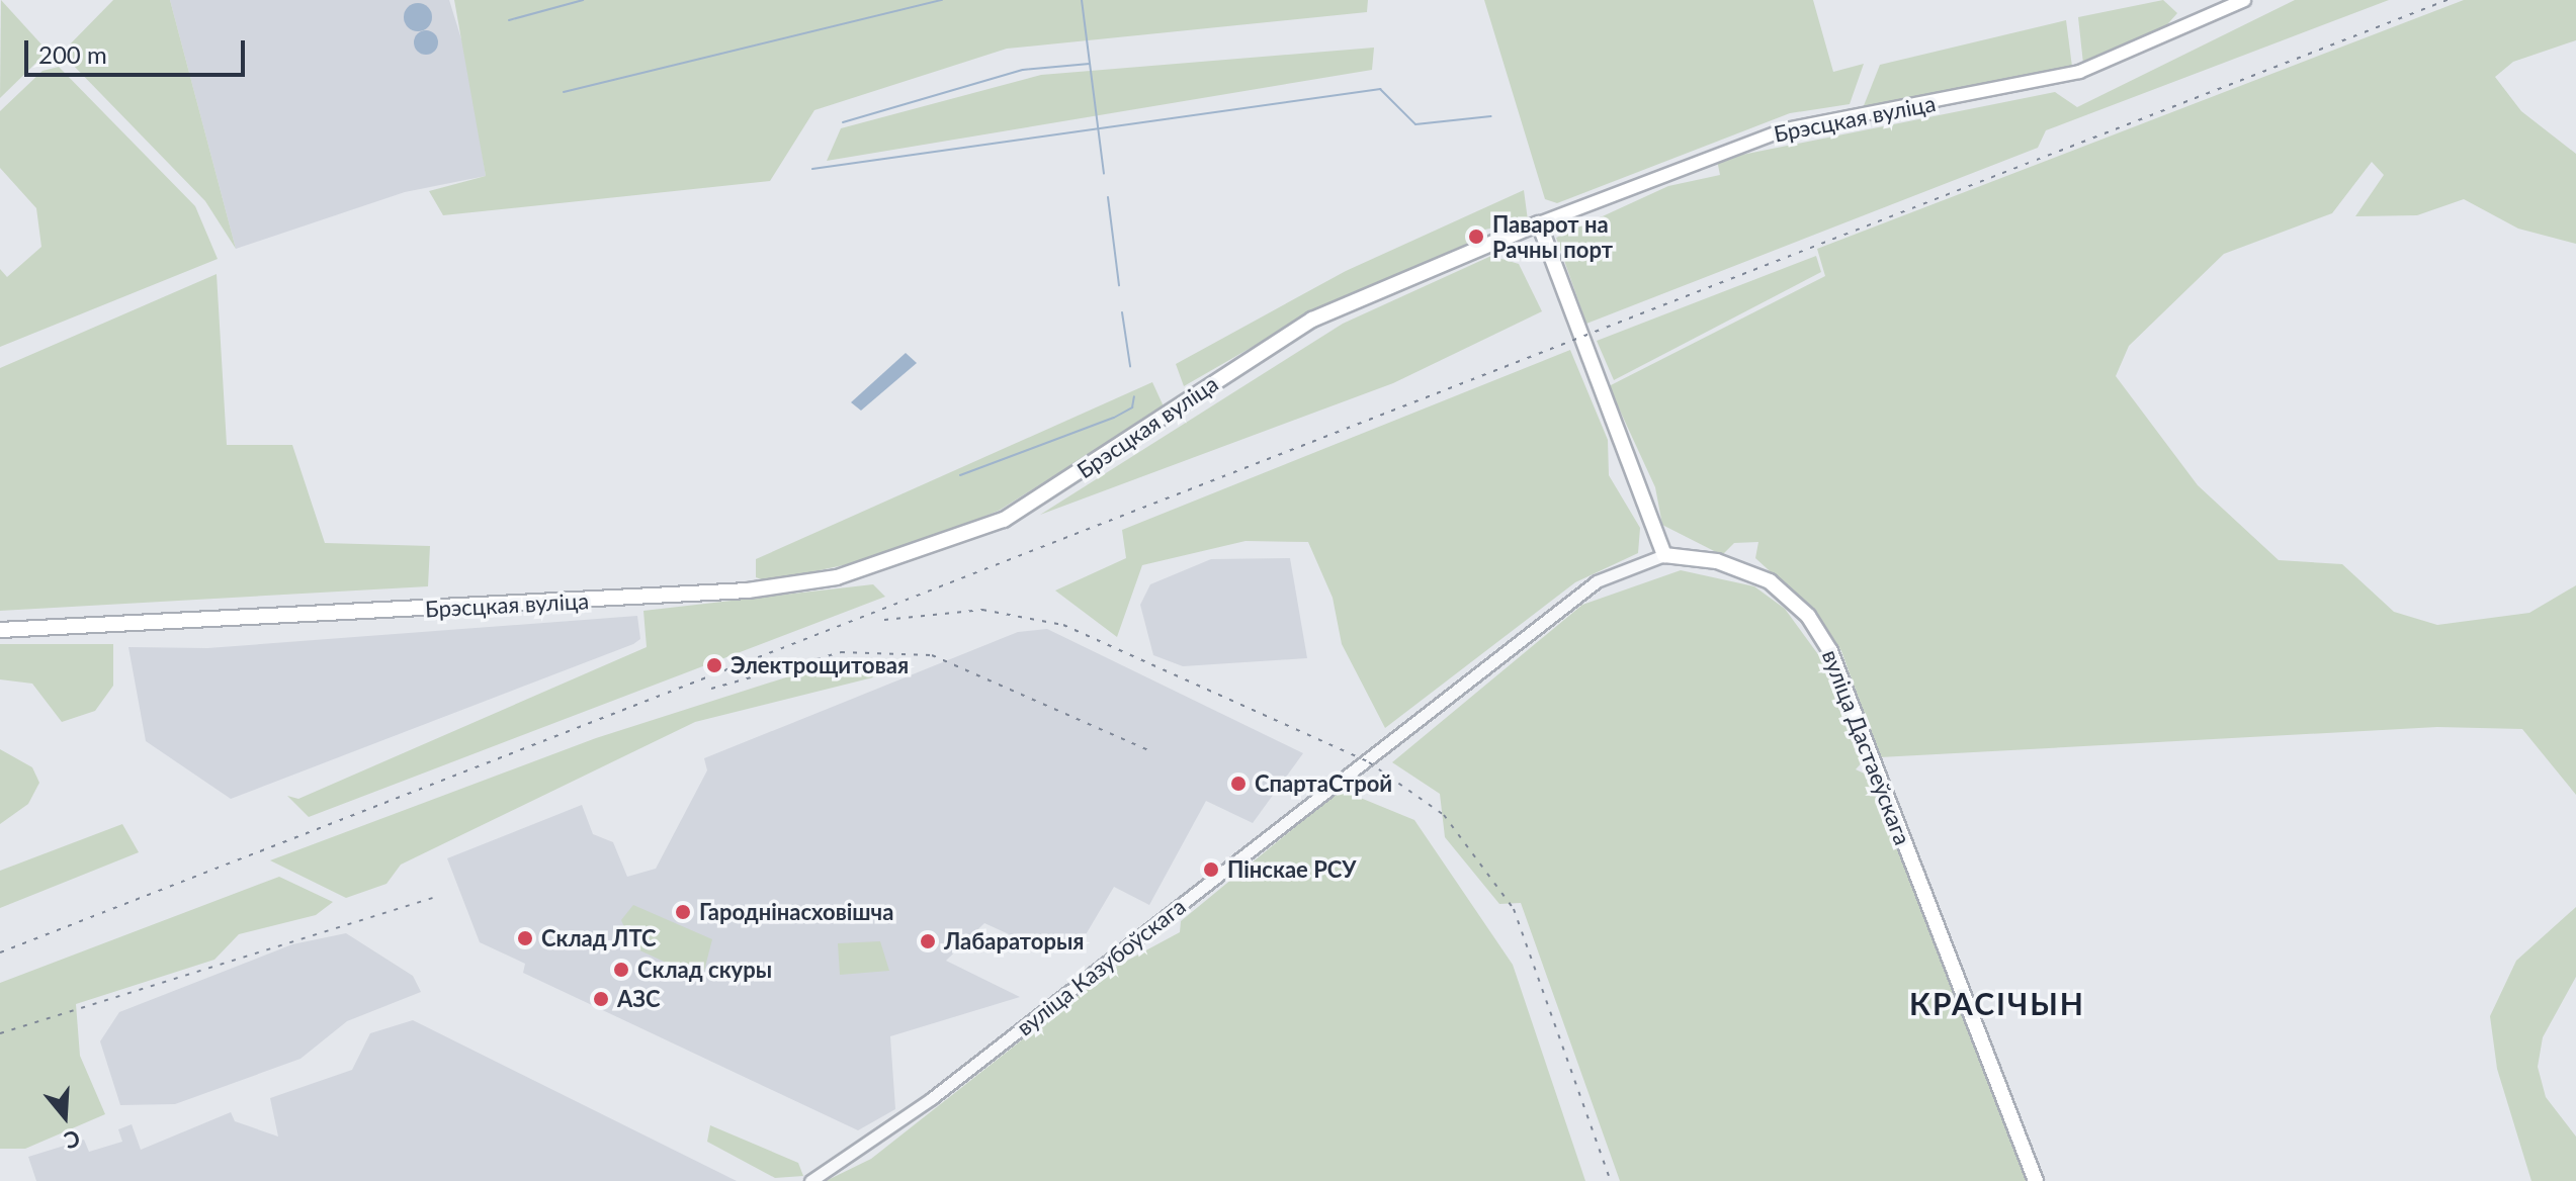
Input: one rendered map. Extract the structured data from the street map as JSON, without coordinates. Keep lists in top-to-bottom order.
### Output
{
  "streets": {
    "main road": ["Брэсцкая вуліца", "вуліца Дастаеўскага"],
    "street": ["вуліца Казубоўскага"]
  },
  "crossings": [
    ["вуліца Дастаеўскага", "вуліца Казубоўскага"]
  ],
  "districts": ["КРАСІЧЫН"],
  "places": [
    "Паварот на Рачны порт",
    "Электрощитовая",
    "СпартаСтрой",
    "Пінскае РСУ",
    "Гароднінасховішча",
    "Склад ЛТС",
    "Лабараторыя",
    "Склад скуры",
    "АЗС"
  ],
  "scale_bar": "200 m",
  "north": "bottom"
}
